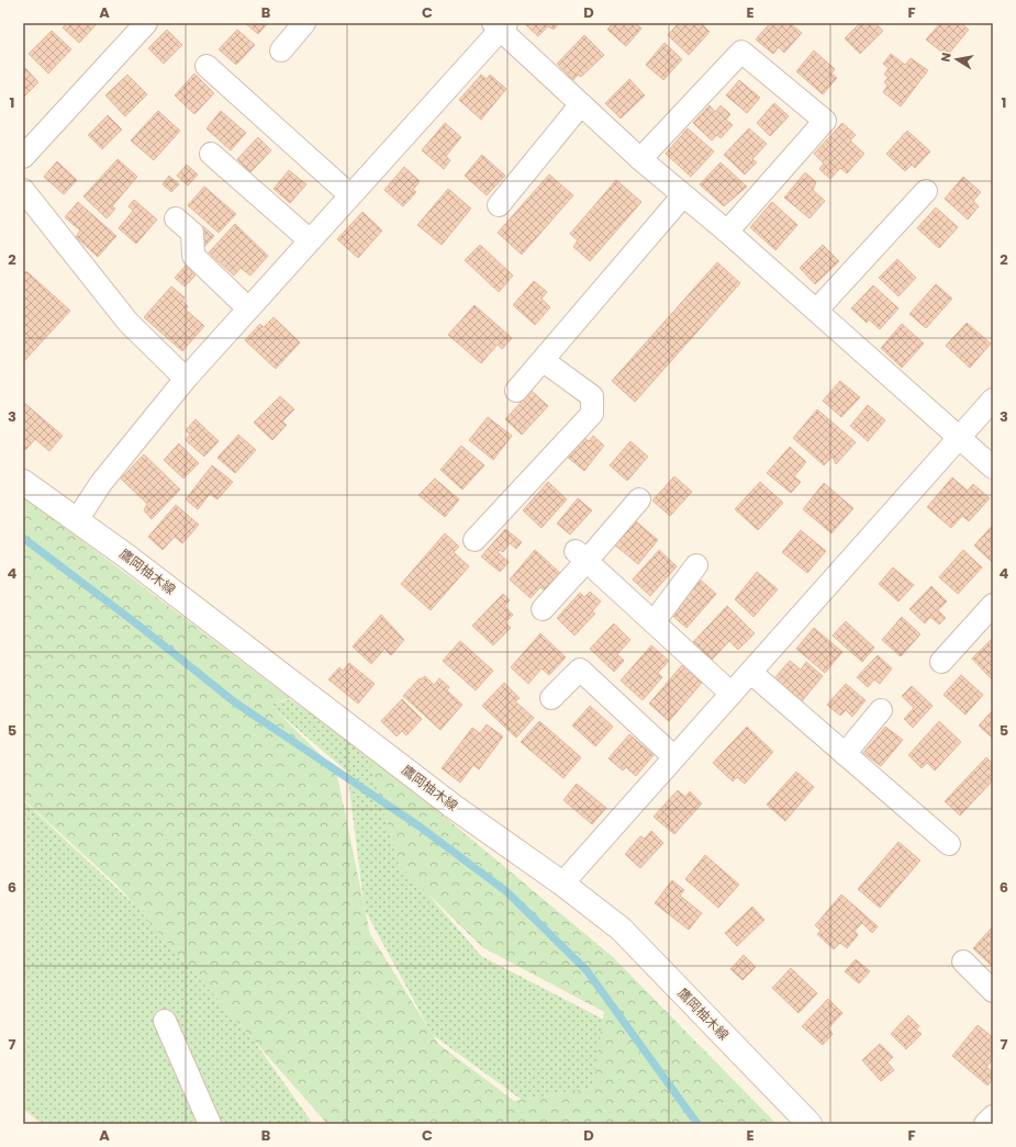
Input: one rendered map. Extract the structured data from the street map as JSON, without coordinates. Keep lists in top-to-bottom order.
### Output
{
  "streets": {
    "main road": ["鷹岡柚木線"]
  },
  "north": "left",
  "grid": {
    "columns": [
      "A",
      "B",
      "C",
      "D",
      "E",
      "F"
    ],
    "rows": [
      "1",
      "2",
      "3",
      "4",
      "5",
      "6",
      "7"
    ]
  }
}
